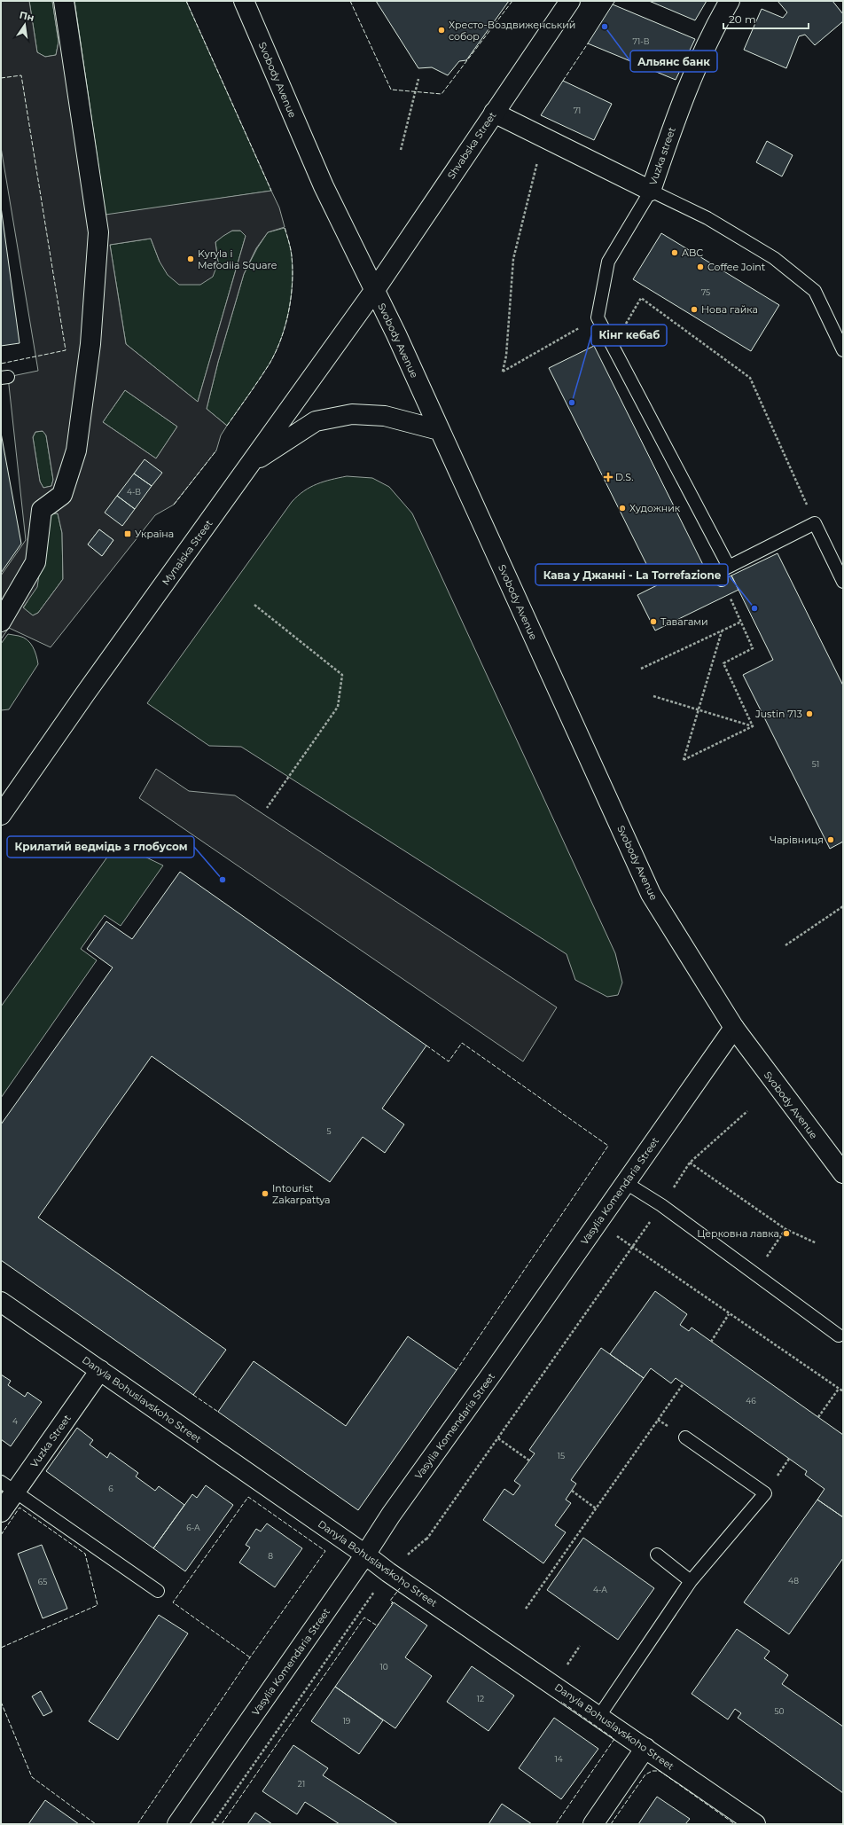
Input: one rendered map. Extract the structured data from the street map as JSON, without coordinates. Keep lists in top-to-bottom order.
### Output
{
  "streets": {
    "street": [
      "Svobody Avenue",
      "Shvabska Street",
      "Vuzka street",
      "Mynaiska Street",
      "Vasylia Komendaria Street",
      "Danyla Bohuslavskoho Street",
      "Vuzka Street"
    ]
  },
  "crossings": [
    ["Svobody Avenue", "Shvabska Street"],
    ["Svobody Avenue", "Mynaiska Street"],
    ["Svobody Avenue", "Vasylia Komendaria Street"],
    ["Shvabska Street", "Vuzka street"],
    ["Shvabska Street", "Mynaiska Street"],
    ["Vasylia Komendaria Street", "Danyla Bohuslavskoho Street"],
    ["Danyla Bohuslavskoho Street", "Vuzka Street"]
  ],
  "places": {
    "other": [
      "Альянс банк",
      "Хресто-Воздвиженський собор",
      "ABC",
      "Kyryla i Mefodiia Square",
      "Coffee Joint",
      "Нова гайка",
      "Кінг кебаб",
      "Художник",
      "Кава у Джанні - La Torrefazione",
      "Тавагами",
      "Justin 713",
      "Чарівниця",
      "Крилатий ведмідь з глобусом",
      "Intourist Zakarpattya",
      "Церковна лавка"
    ],
    "health": ["D.S."],
    "transit": ["Україна"]
  },
  "house_numbers": [
    "71-В",
    "71",
    "75",
    "4-В",
    "51",
    "5",
    "46",
    "4",
    "15",
    "6",
    "6-А",
    "8",
    "48",
    "65",
    "4-А",
    "10",
    "12",
    "50",
    "19",
    "14",
    "21"
  ],
  "scale_bar": "20 m",
  "north": "top"
}
